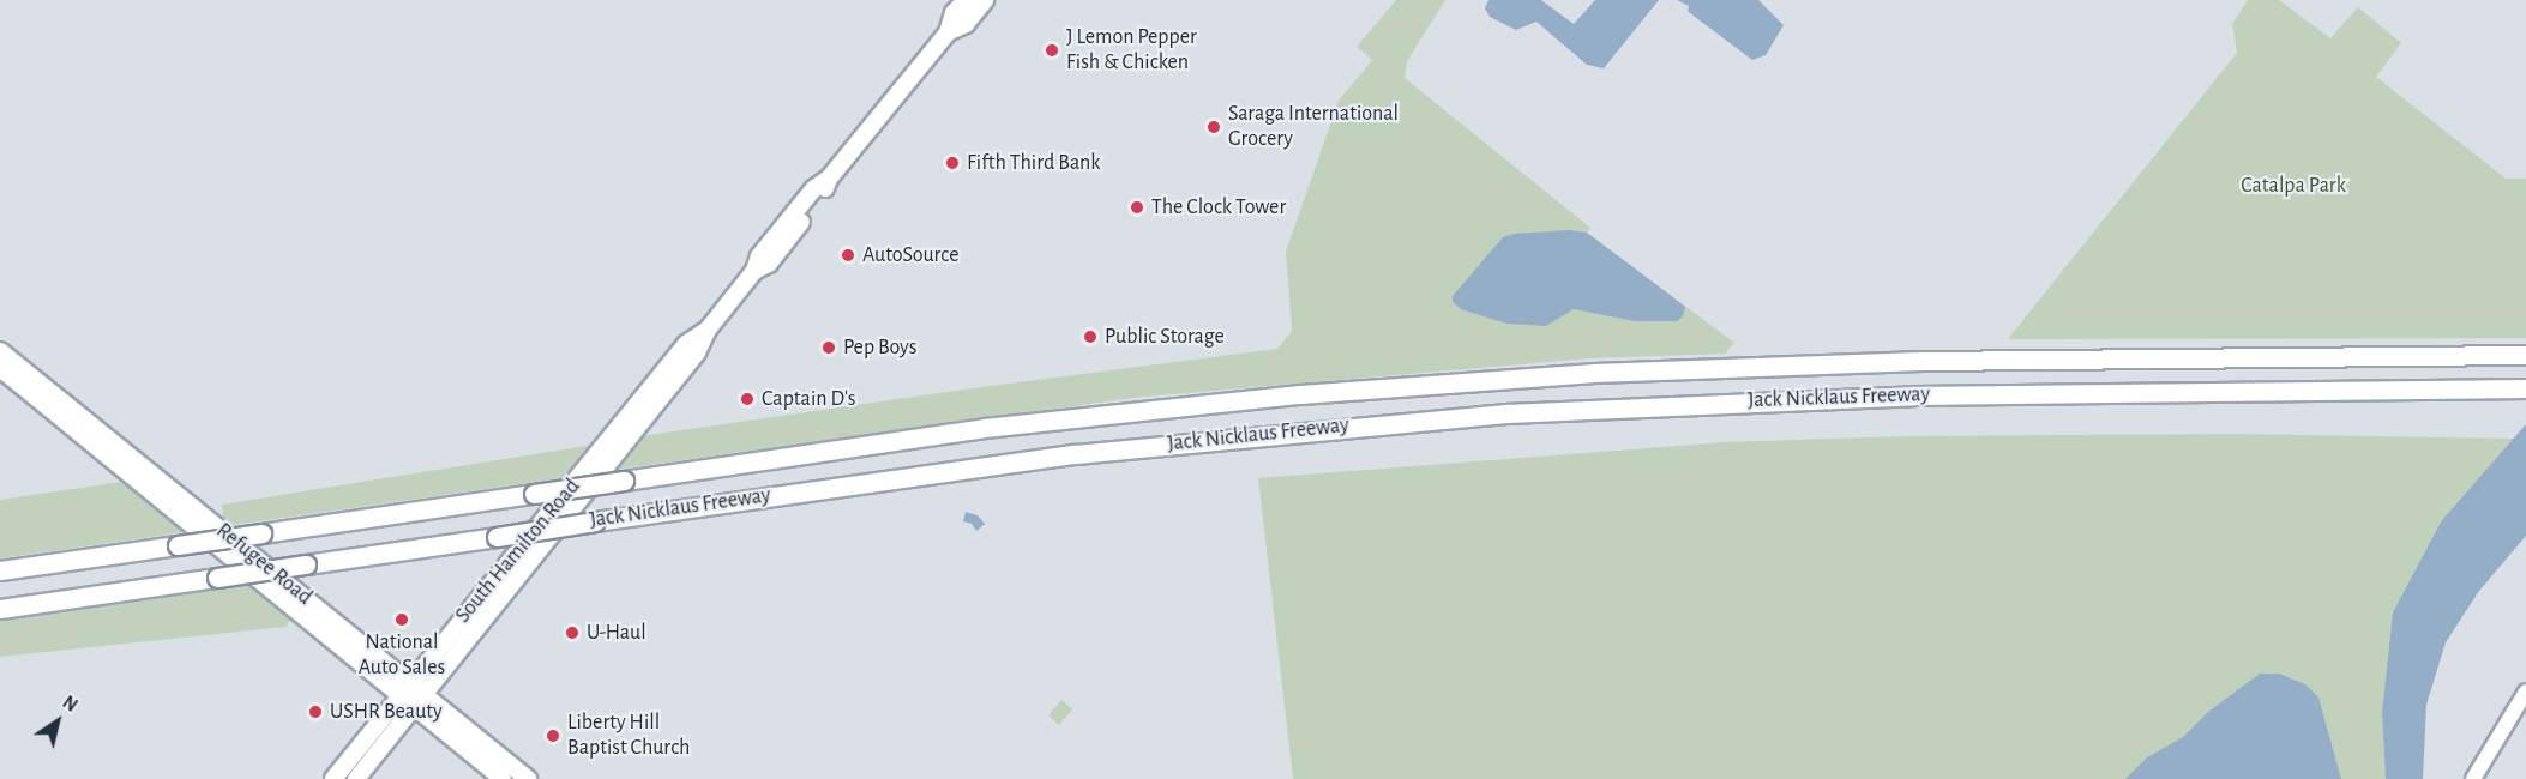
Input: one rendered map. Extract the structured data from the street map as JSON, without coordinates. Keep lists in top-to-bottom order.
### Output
{
  "streets": {
    "highway": ["Jack Nicklaus Freeway"],
    "main road": ["South Hamilton Road", "Refugee Road"]
  },
  "crossings": [
    ["South Hamilton Road", "Refugee Road"]
  ],
  "parks": ["Catalpa Park"],
  "places": [
    "J Lemon Pepper Fish & Chicken",
    "Saraga International Grocery",
    "Fifth Third Bank",
    "The Clock Tower",
    "AutoSource",
    "Public Storage",
    "Pep Boys",
    "Captain D's",
    "National Auto Sales",
    "U-Haul",
    "USHR Beauty",
    "Liberty Hill Baptist Church"
  ],
  "north": "top right"
}
